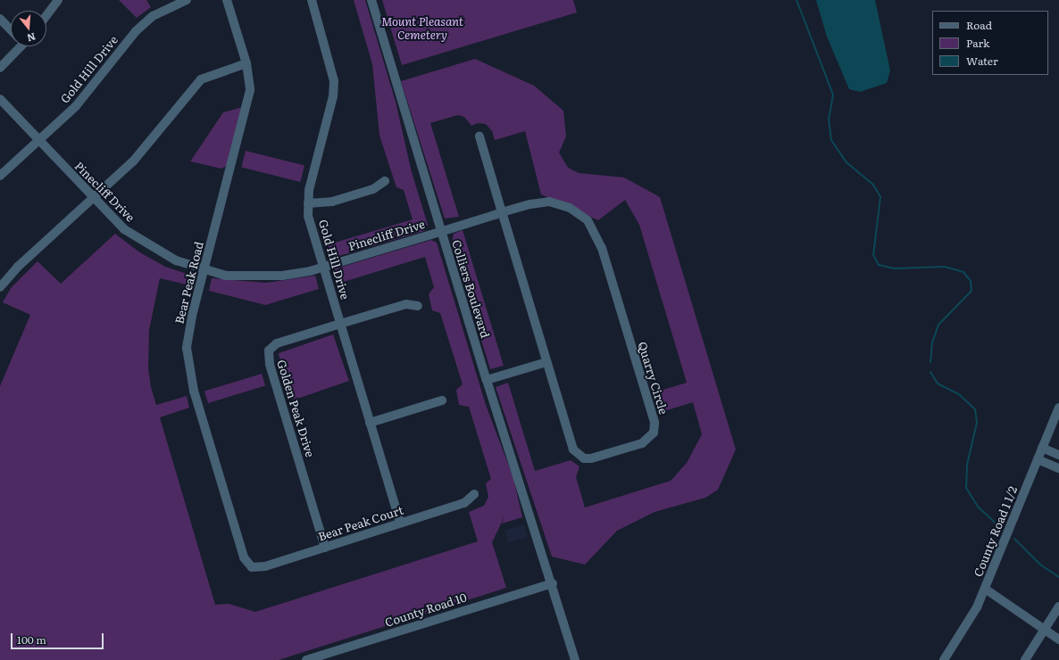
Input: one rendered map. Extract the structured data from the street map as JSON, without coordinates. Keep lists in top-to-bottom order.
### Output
{
  "streets": {
    "street": [
      "Gold Hill Drive",
      "Pinecliff Drive",
      "Bear Peak Road",
      "Colliers Boulevard",
      "Quarry Circle",
      "Golden Peak Drive",
      "Bear Peak Court",
      "County Road 1 1/2",
      "County Road 10"
    ]
  },
  "crossings": [
    ["Gold Hill Drive", "Pinecliff Drive"],
    ["Gold Hill Drive", "Golden Peak Drive"],
    ["Gold Hill Drive", "Bear Peak Court"],
    ["Pinecliff Drive", "Bear Peak Road"],
    ["Pinecliff Drive", "Colliers Boulevard"],
    ["Pinecliff Drive", "Quarry Circle"],
    ["Bear Peak Road", "Bear Peak Court"],
    ["Colliers Boulevard", "Quarry Circle"],
    ["Colliers Boulevard", "County Road 10"],
    ["Golden Peak Drive", "Bear Peak Court"]
  ],
  "parks": ["Mount Pleasant Cemetery"],
  "legend": ["Road", "Park", "Water"],
  "scale_bar": "100 m",
  "north": "bottom"
}
